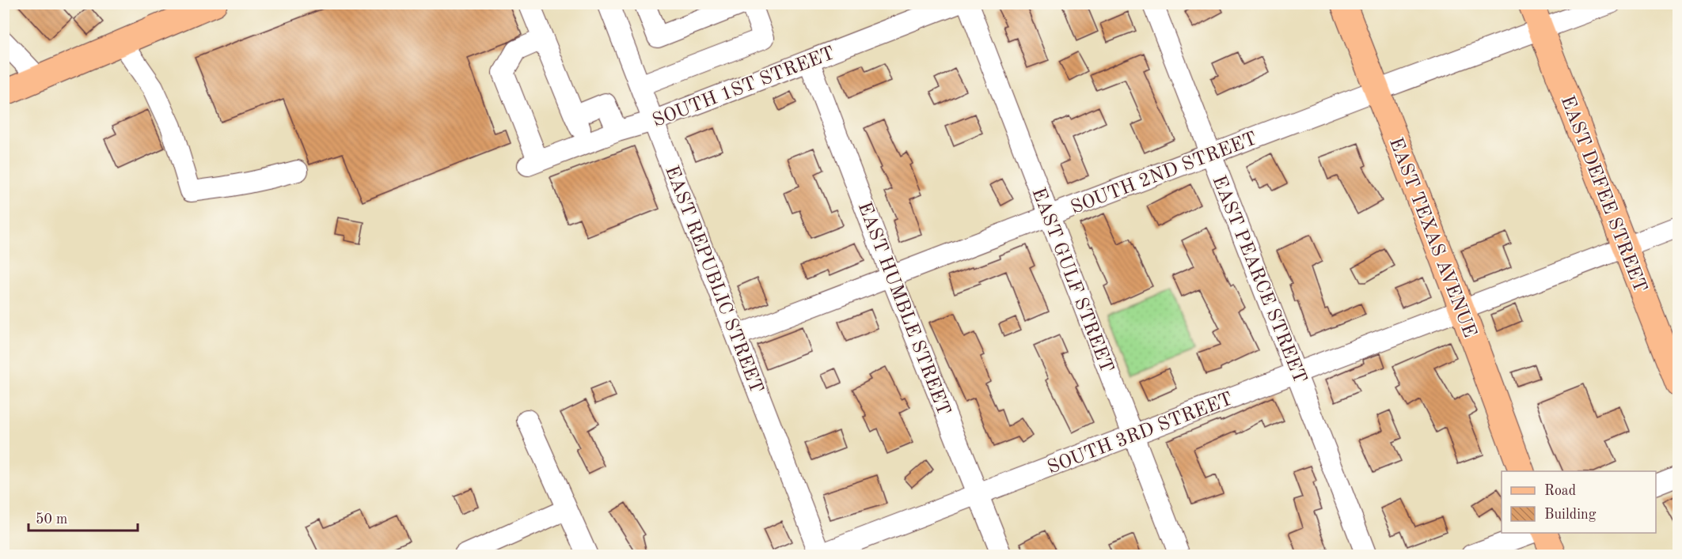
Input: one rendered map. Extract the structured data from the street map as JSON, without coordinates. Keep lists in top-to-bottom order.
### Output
{
  "streets": {
    "main road": ["EAST DEFEE STREET", "EAST TEXAS AVENUE"],
    "street": [
      "SOUTH 1ST STREET",
      "SOUTH 2ND STREET",
      "EAST REPUBLIC STREET",
      "EAST PEARCE STREET",
      "EAST GULF STREET",
      "EAST HUMBLE STREET",
      "SOUTH 3RD STREET"
    ]
  },
  "crossings": [
    ["SOUTH 1ST STREET", "EAST REPUBLIC STREET"],
    ["SOUTH 1ST STREET", "EAST HUMBLE STREET"],
    ["SOUTH 2ND STREET", "EAST DEFEE STREET"],
    ["SOUTH 2ND STREET", "EAST TEXAS AVENUE"],
    ["SOUTH 2ND STREET", "EAST REPUBLIC STREET"],
    ["SOUTH 2ND STREET", "EAST PEARCE STREET"],
    ["SOUTH 2ND STREET", "EAST GULF STREET"],
    ["SOUTH 2ND STREET", "EAST HUMBLE STREET"],
    ["EAST DEFEE STREET", "SOUTH 3RD STREET"],
    ["EAST TEXAS AVENUE", "SOUTH 3RD STREET"],
    ["EAST REPUBLIC STREET", "SOUTH 3RD STREET"],
    ["EAST PEARCE STREET", "SOUTH 3RD STREET"],
    ["EAST GULF STREET", "SOUTH 3RD STREET"],
    ["EAST HUMBLE STREET", "SOUTH 3RD STREET"]
  ],
  "legend": ["Road", "Building"],
  "scale_bar": "50 m"
}
